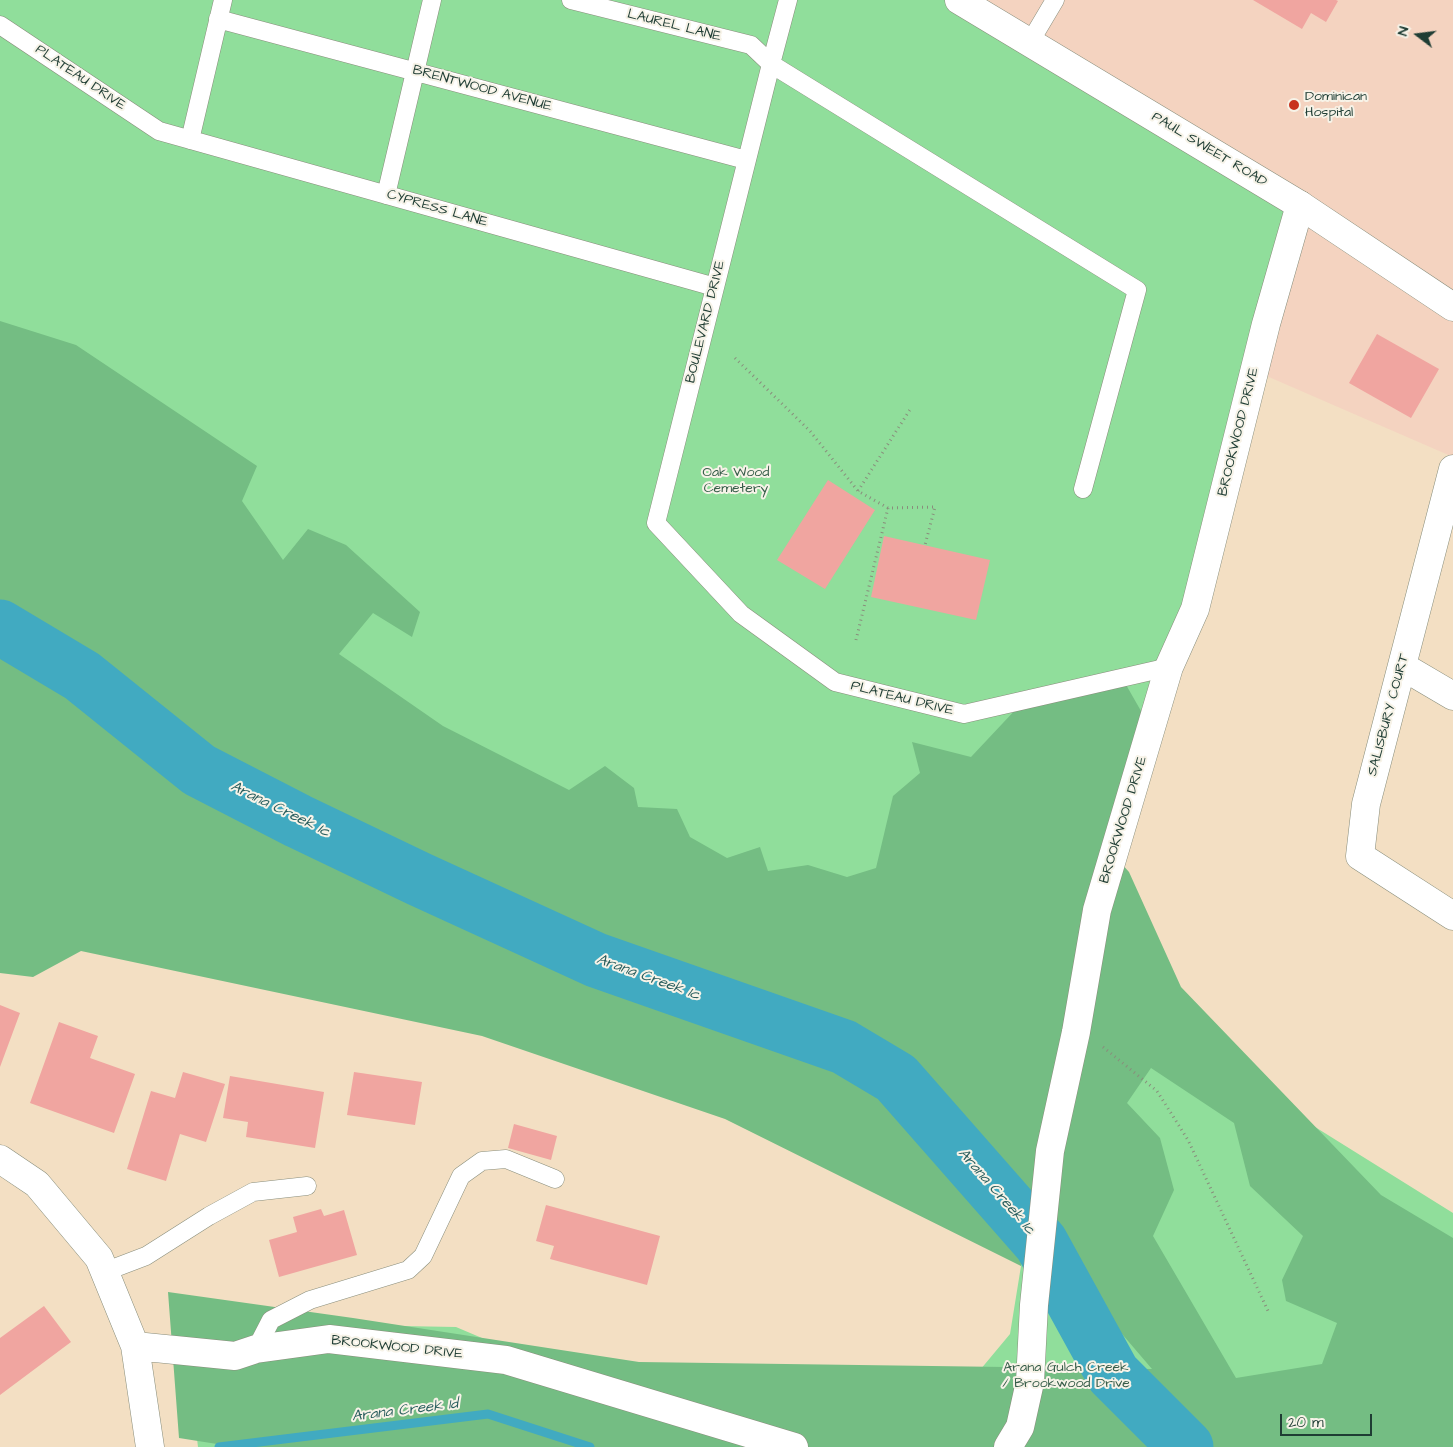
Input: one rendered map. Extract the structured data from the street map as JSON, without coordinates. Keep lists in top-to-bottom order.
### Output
{
  "streets": {
    "street": ["PAUL SWEET ROAD", "BROOKWOOD DRIVE", "SALISBURY COURT"],
    "lane": [
      "LAUREL LANE",
      "PLATEAU DRIVE",
      "BRENTWOOD AVENUE",
      "CYPRESS LANE",
      "BOULEVARD DRIVE"
    ]
  },
  "crossings": [
    ["LAUREL LANE", "BOULEVARD DRIVE"],
    ["PLATEAU DRIVE", "CYPRESS LANE"],
    ["PLATEAU DRIVE", "BOULEVARD DRIVE"],
    ["PLATEAU DRIVE", "BROOKWOOD DRIVE"],
    ["BRENTWOOD AVENUE", "BOULEVARD DRIVE"],
    ["PAUL SWEET ROAD", "BROOKWOOD DRIVE"],
    ["CYPRESS LANE", "BOULEVARD DRIVE"]
  ],
  "water": ["Arana Creek 1c", "Arana Creek 1d"],
  "parks": ["Oak Wood Cemetery", "Arana Gulch Creek / Brookwood Drive"],
  "places": ["Dominican Hospital"],
  "scale_bar": "20 m",
  "north": "left"
}
